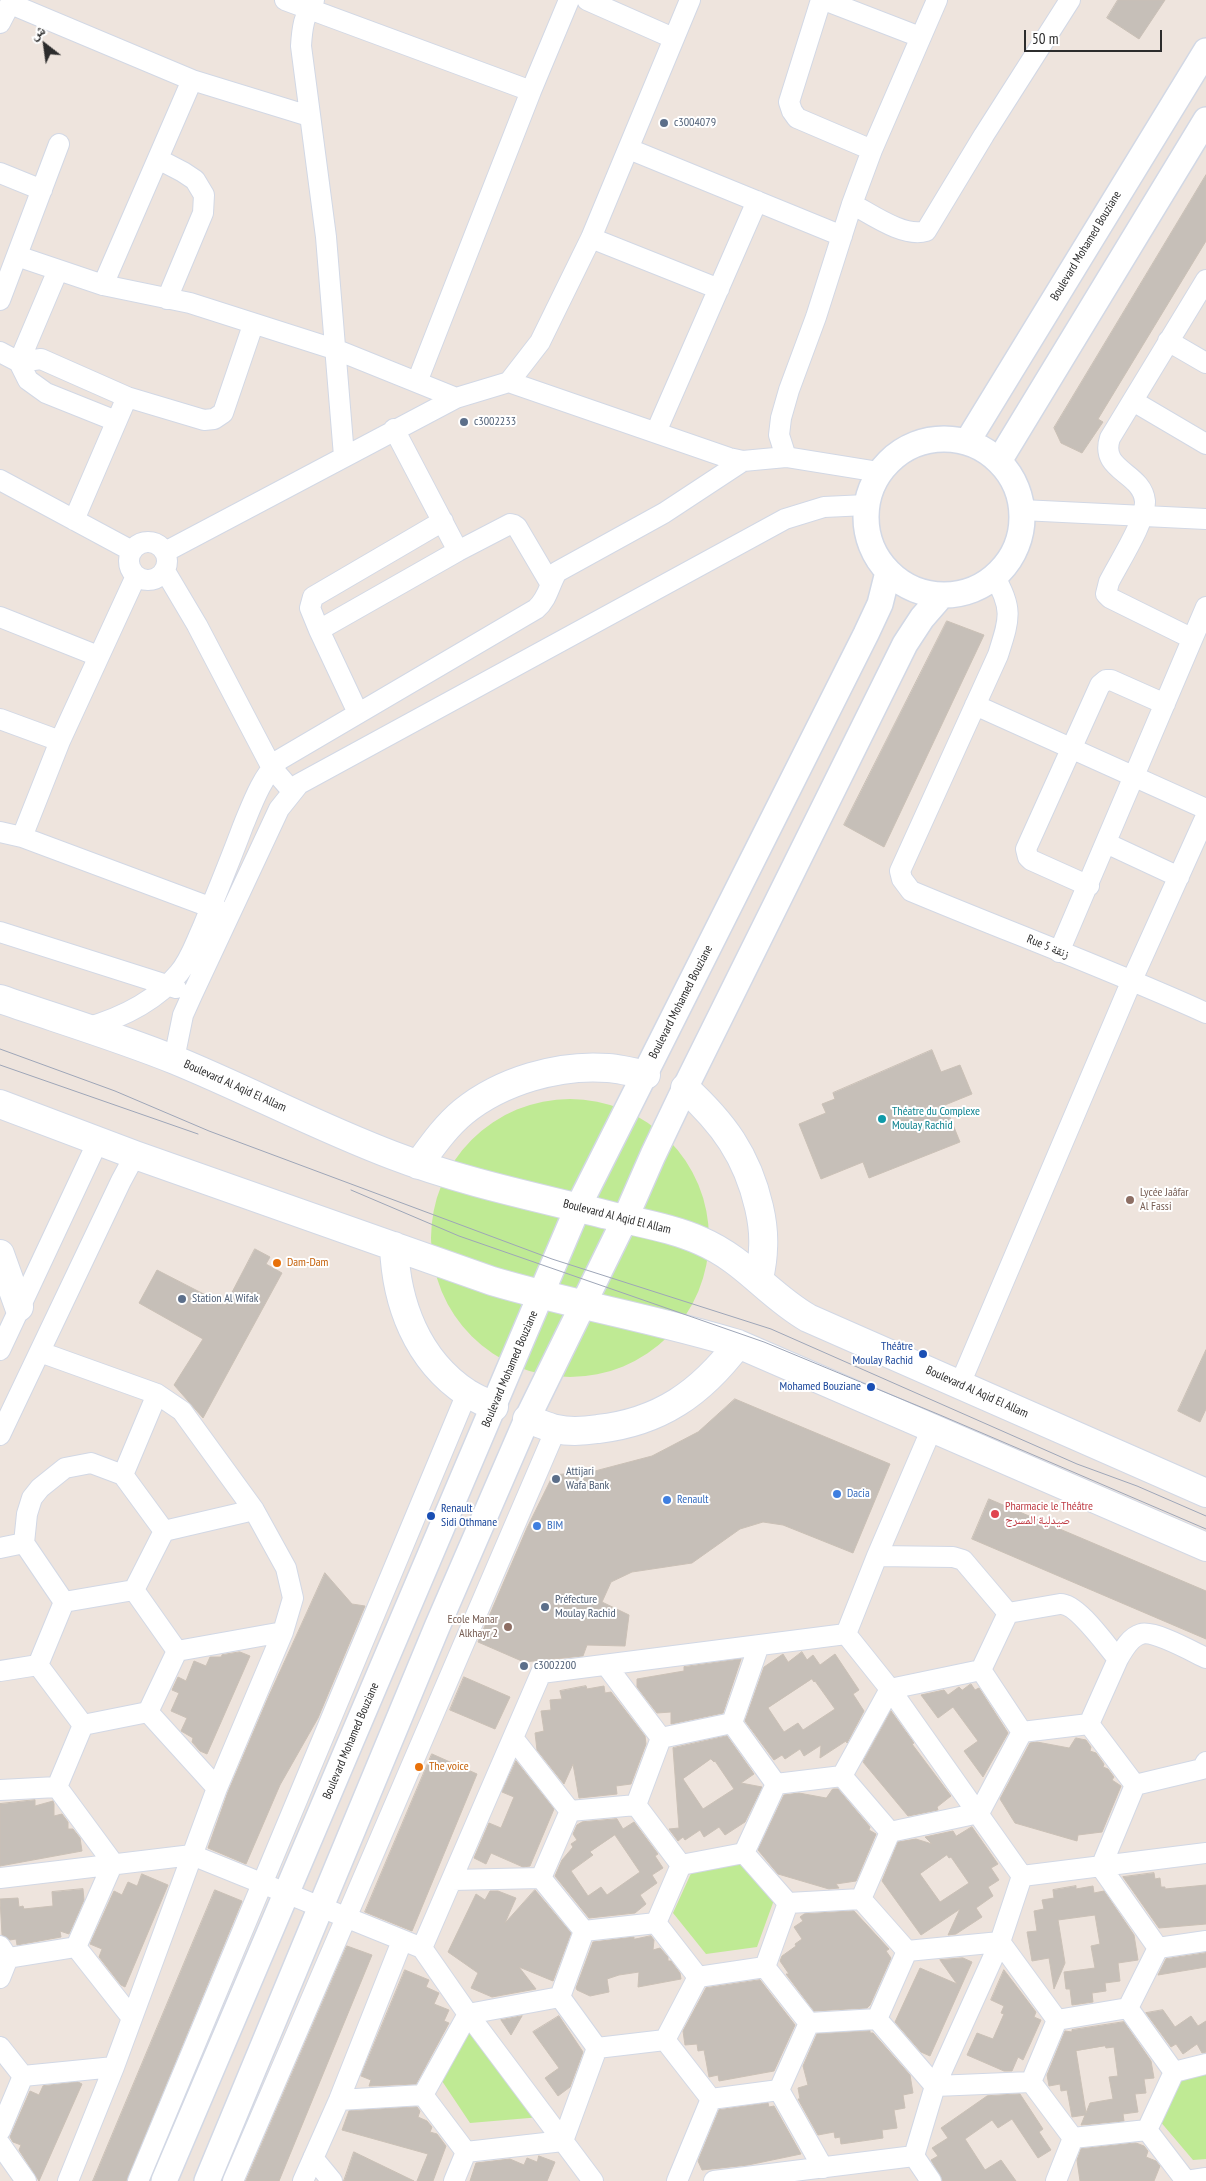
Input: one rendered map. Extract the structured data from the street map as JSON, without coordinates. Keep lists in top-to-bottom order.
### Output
{
  "streets": {
    "main road": ["Boulevard Al Aqid El Allam"],
    "street": ["Boulevard Mohamed Bouziane", "Rue 5 زنقة"]
  },
  "crossings": [
    ["Boulevard Mohamed Bouziane", "Boulevard Al Aqid El Allam"]
  ],
  "places": [
    "c3004079",
    "c3002233",
    "Théatre du Complexe Moulay Rachid",
    "Lycée Jaâfar Al Fassi",
    "Dam-Dam",
    "Station Al Wifak",
    "Théâtre Moulay Rachid",
    "Mohamed Bouziane",
    "Attijari Wafa Bank",
    "Dacia",
    "Renault",
    "Pharmacie le Théâtre صيدلية المسرح",
    "Renault Sidi Othmane",
    "BIM",
    "Préfecture Moulay Rachid",
    "Ecole Manar Alkhayr 2",
    "c3002200",
    "The voice"
  ],
  "scale_bar": "50 m",
  "north": "top left"
}
